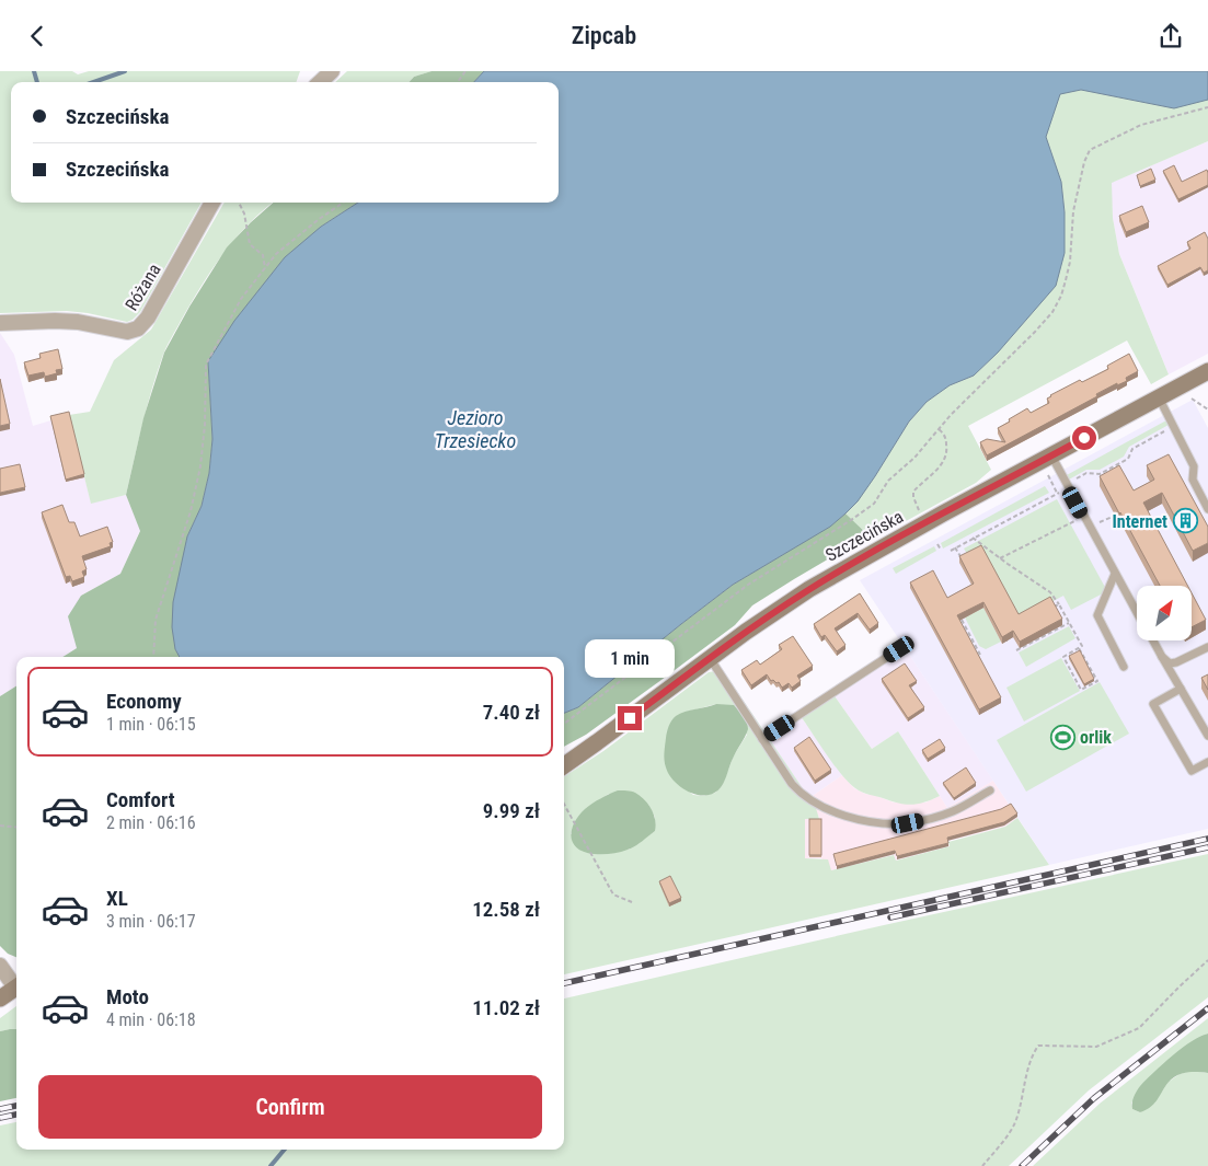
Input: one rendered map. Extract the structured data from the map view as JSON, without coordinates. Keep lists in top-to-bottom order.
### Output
{
  "streets": {
    "street": ["Różana", "Szczecińska"]
  },
  "water": ["Jezioro Trzesiecko"],
  "places": {
    "building": ["Internet"],
    "sports": ["orlik"]
  },
  "north": "top right",
  "page": {
    "header": "Zipcab",
    "banner": ["Szczecińska", "Szczecińska"],
    "bubble": "1 min",
    "list": [
      {
        "name": "Economy",
        "note": "1 min · 06:15",
        "value": "7.40 zł"
      },
      {
        "name": "Comfort",
        "note": "2 min · 06:16",
        "value": "9.99 zł"
      },
      {
        "name": "XL",
        "note": "3 min · 06:17",
        "value": "12.58 zł"
      },
      {
        "name": "Moto",
        "note": "4 min · 06:18",
        "value": "11.02 zł"
      }
    ],
    "buttons": "Confirm"
  }
}
